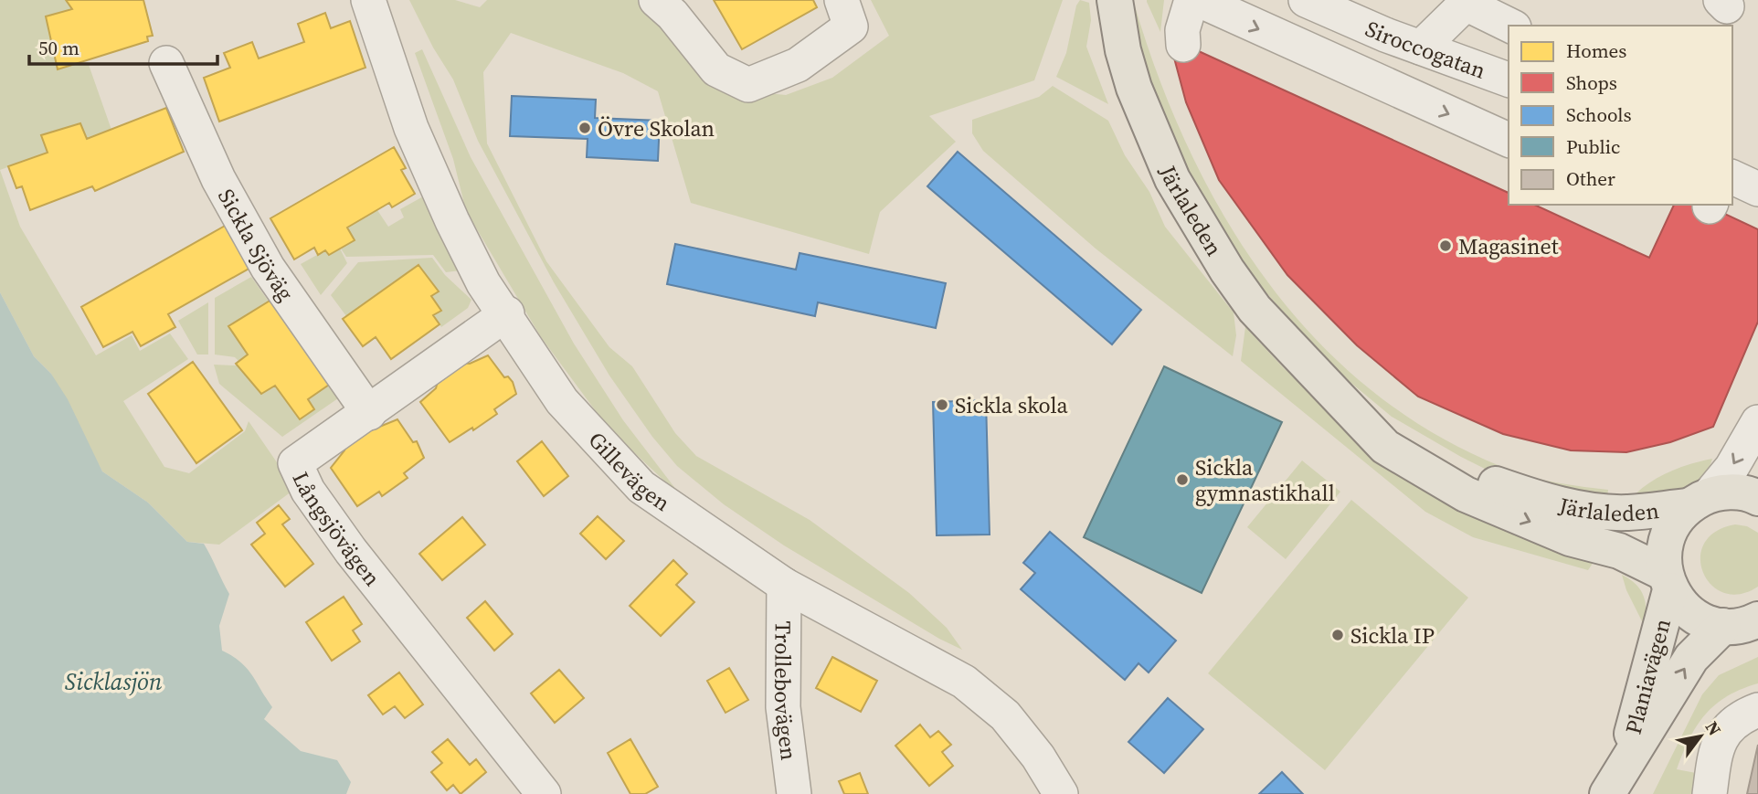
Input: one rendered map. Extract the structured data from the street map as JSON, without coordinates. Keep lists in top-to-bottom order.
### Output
{
  "streets": {
    "main road": ["Järlaleden", "Planiavägen"],
    "street": [
      "Siroccogatan",
      "Sickla Sjöväg",
      "Gillevägen",
      "Långsjövägen",
      "Trollebovägen"
    ]
  },
  "crossings": [
    ["Järlaleden", "Planiavägen"],
    ["Sickla Sjöväg", "Långsjövägen"],
    ["Gillevägen", "Långsjövägen"],
    ["Gillevägen", "Trollebovägen"]
  ],
  "one_way": ["Planiavägen"],
  "water": ["Sicklasjön"],
  "places": [
    "Övre Skolan",
    "Magasinet",
    "Sickla skola",
    "Sickla gymnastikhall",
    "Sickla IP"
  ],
  "legend": [
    "Homes",
    "Shops",
    "Schools",
    "Public",
    "Other"
  ],
  "scale_bar": "50 m",
  "north": "top right"
}
